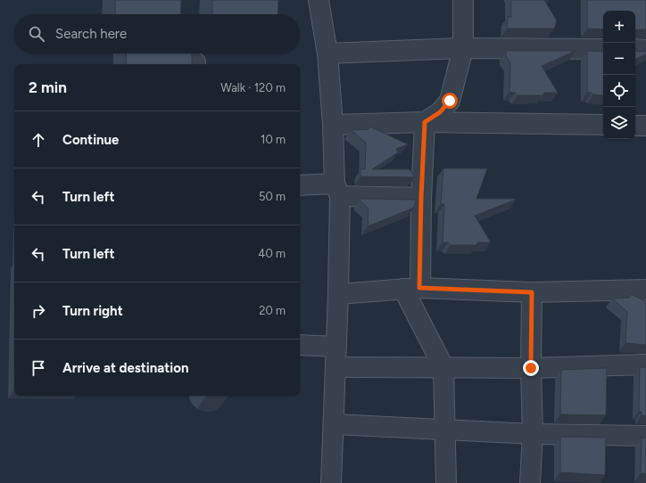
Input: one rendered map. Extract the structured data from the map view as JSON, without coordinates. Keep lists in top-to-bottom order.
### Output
{
  "page": {
    "map_buttons": ["+", "−"],
    "search": "Search here",
    "heading": ["2 min", "Walk · 120 m"],
    "list": [
      ["Continue", "10 m"],
      ["Turn left", "50 m"],
      ["Turn left", "40 m"],
      ["Turn right", "20 m"],
      "Arrive at destination"
    ]
  }
}
